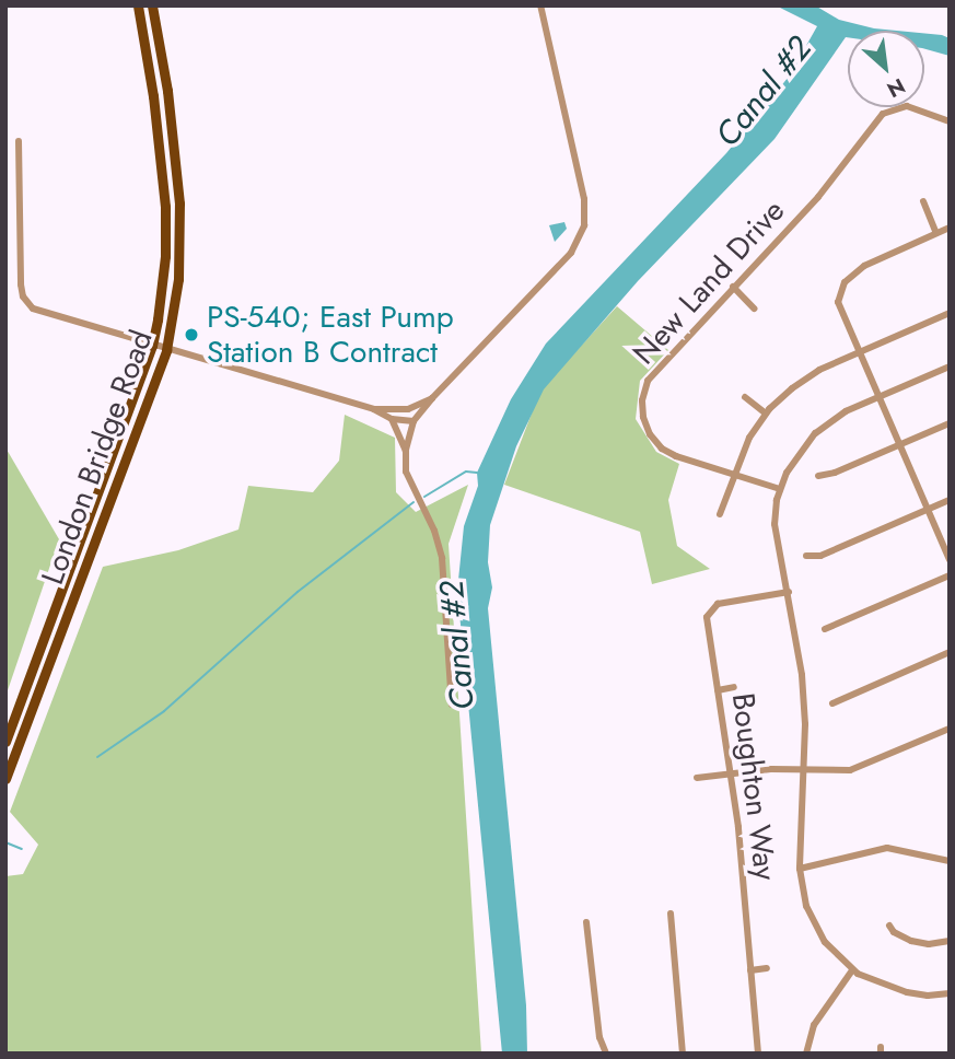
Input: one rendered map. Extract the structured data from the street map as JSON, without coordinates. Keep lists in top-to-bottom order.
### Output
{
  "streets": {
    "main road": ["London Bridge Road"],
    "street": ["New Land Drive", "Boughton Way"]
  },
  "water": ["Canal #2"],
  "places": ["PS-540; East Pump Station B Contract"],
  "north": "bottom right"
}
